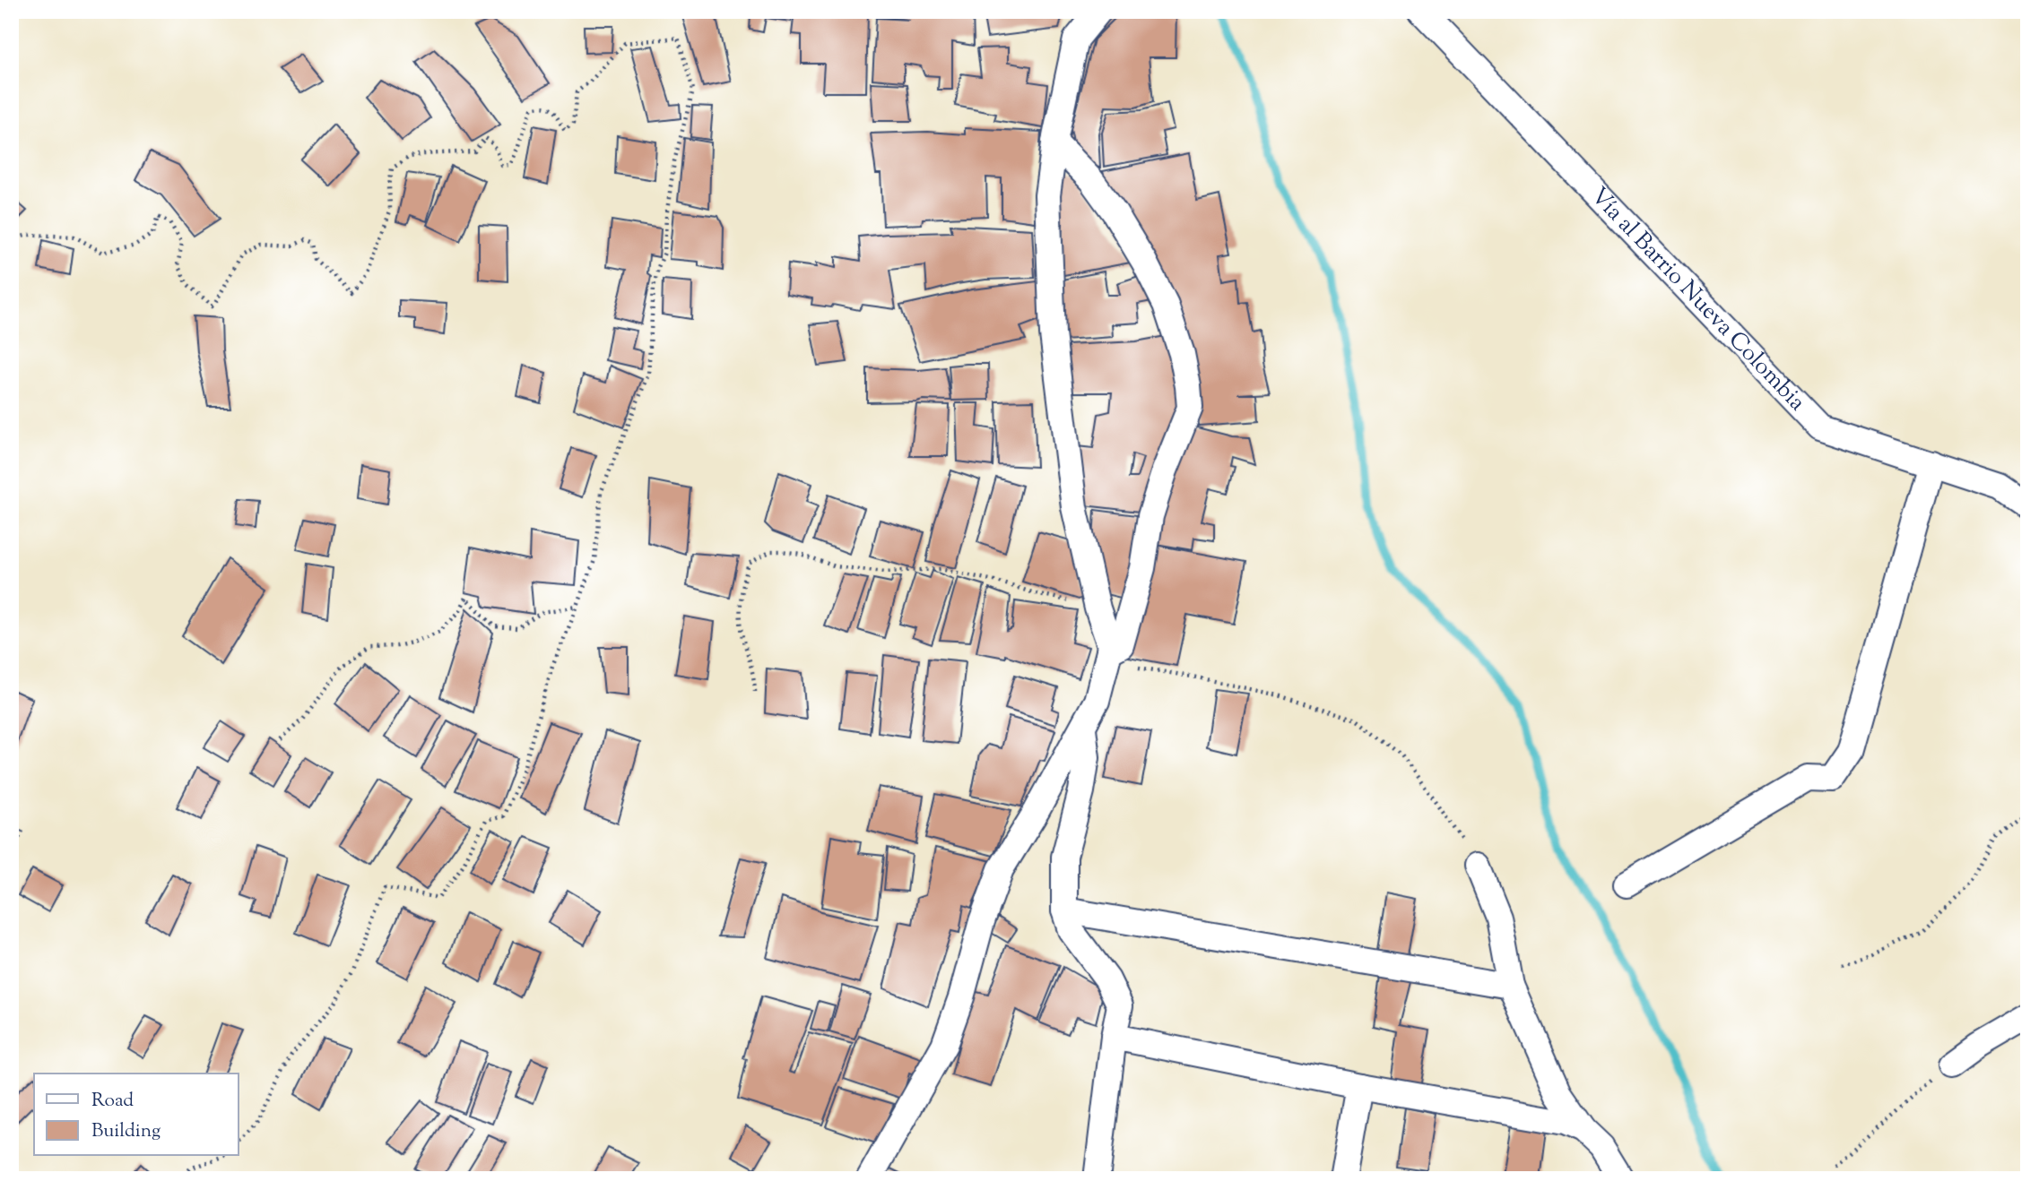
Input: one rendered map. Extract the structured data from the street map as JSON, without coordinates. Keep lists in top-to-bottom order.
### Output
{
  "streets": {
    "street": ["Vía al Barrio Nueva Colombia"]
  },
  "legend": ["Road", "Building"]
}
